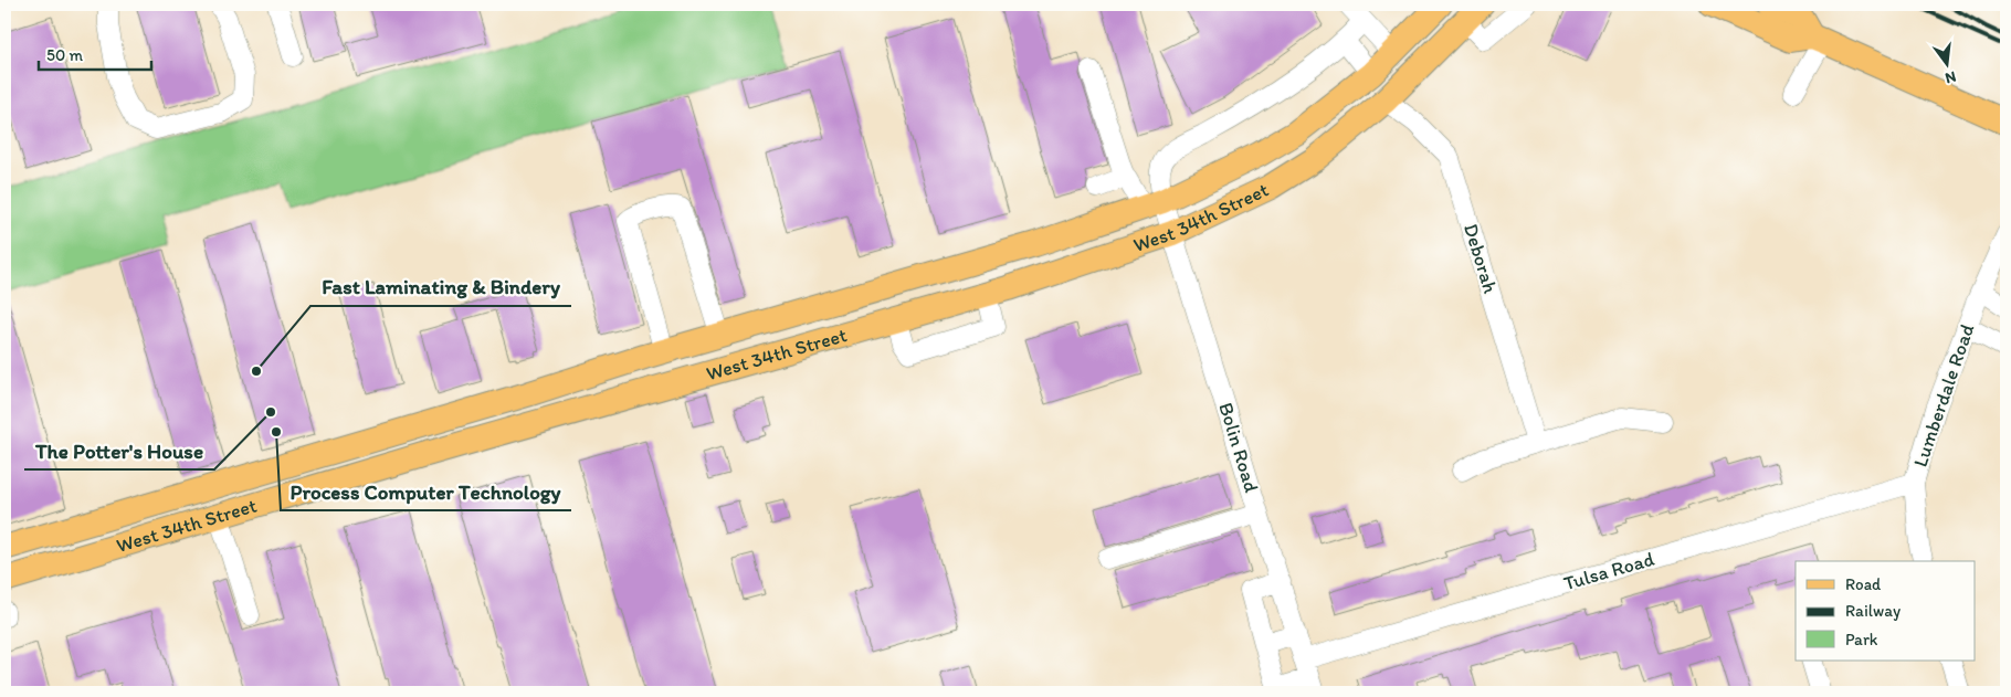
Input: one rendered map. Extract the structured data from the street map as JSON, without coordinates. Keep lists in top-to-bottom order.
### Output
{
  "streets": {
    "main road": ["West 34th Street"],
    "street": [
      "Deborah",
      "Lumberdale Road",
      "Bolin Road",
      "Tulsa Road"
    ]
  },
  "crossings": [
    ["West 34th Street", "Deborah"],
    ["West 34th Street", "Bolin Road"],
    ["Lumberdale Road", "Tulsa Road"],
    ["Bolin Road", "Tulsa Road"]
  ],
  "places": ["Fast Laminating & Bindery", "The Potter's House", "Process Computer Technology"],
  "legend": ["Road", "Railway", "Park"],
  "scale_bar": "50 m",
  "north": "bottom"
}
